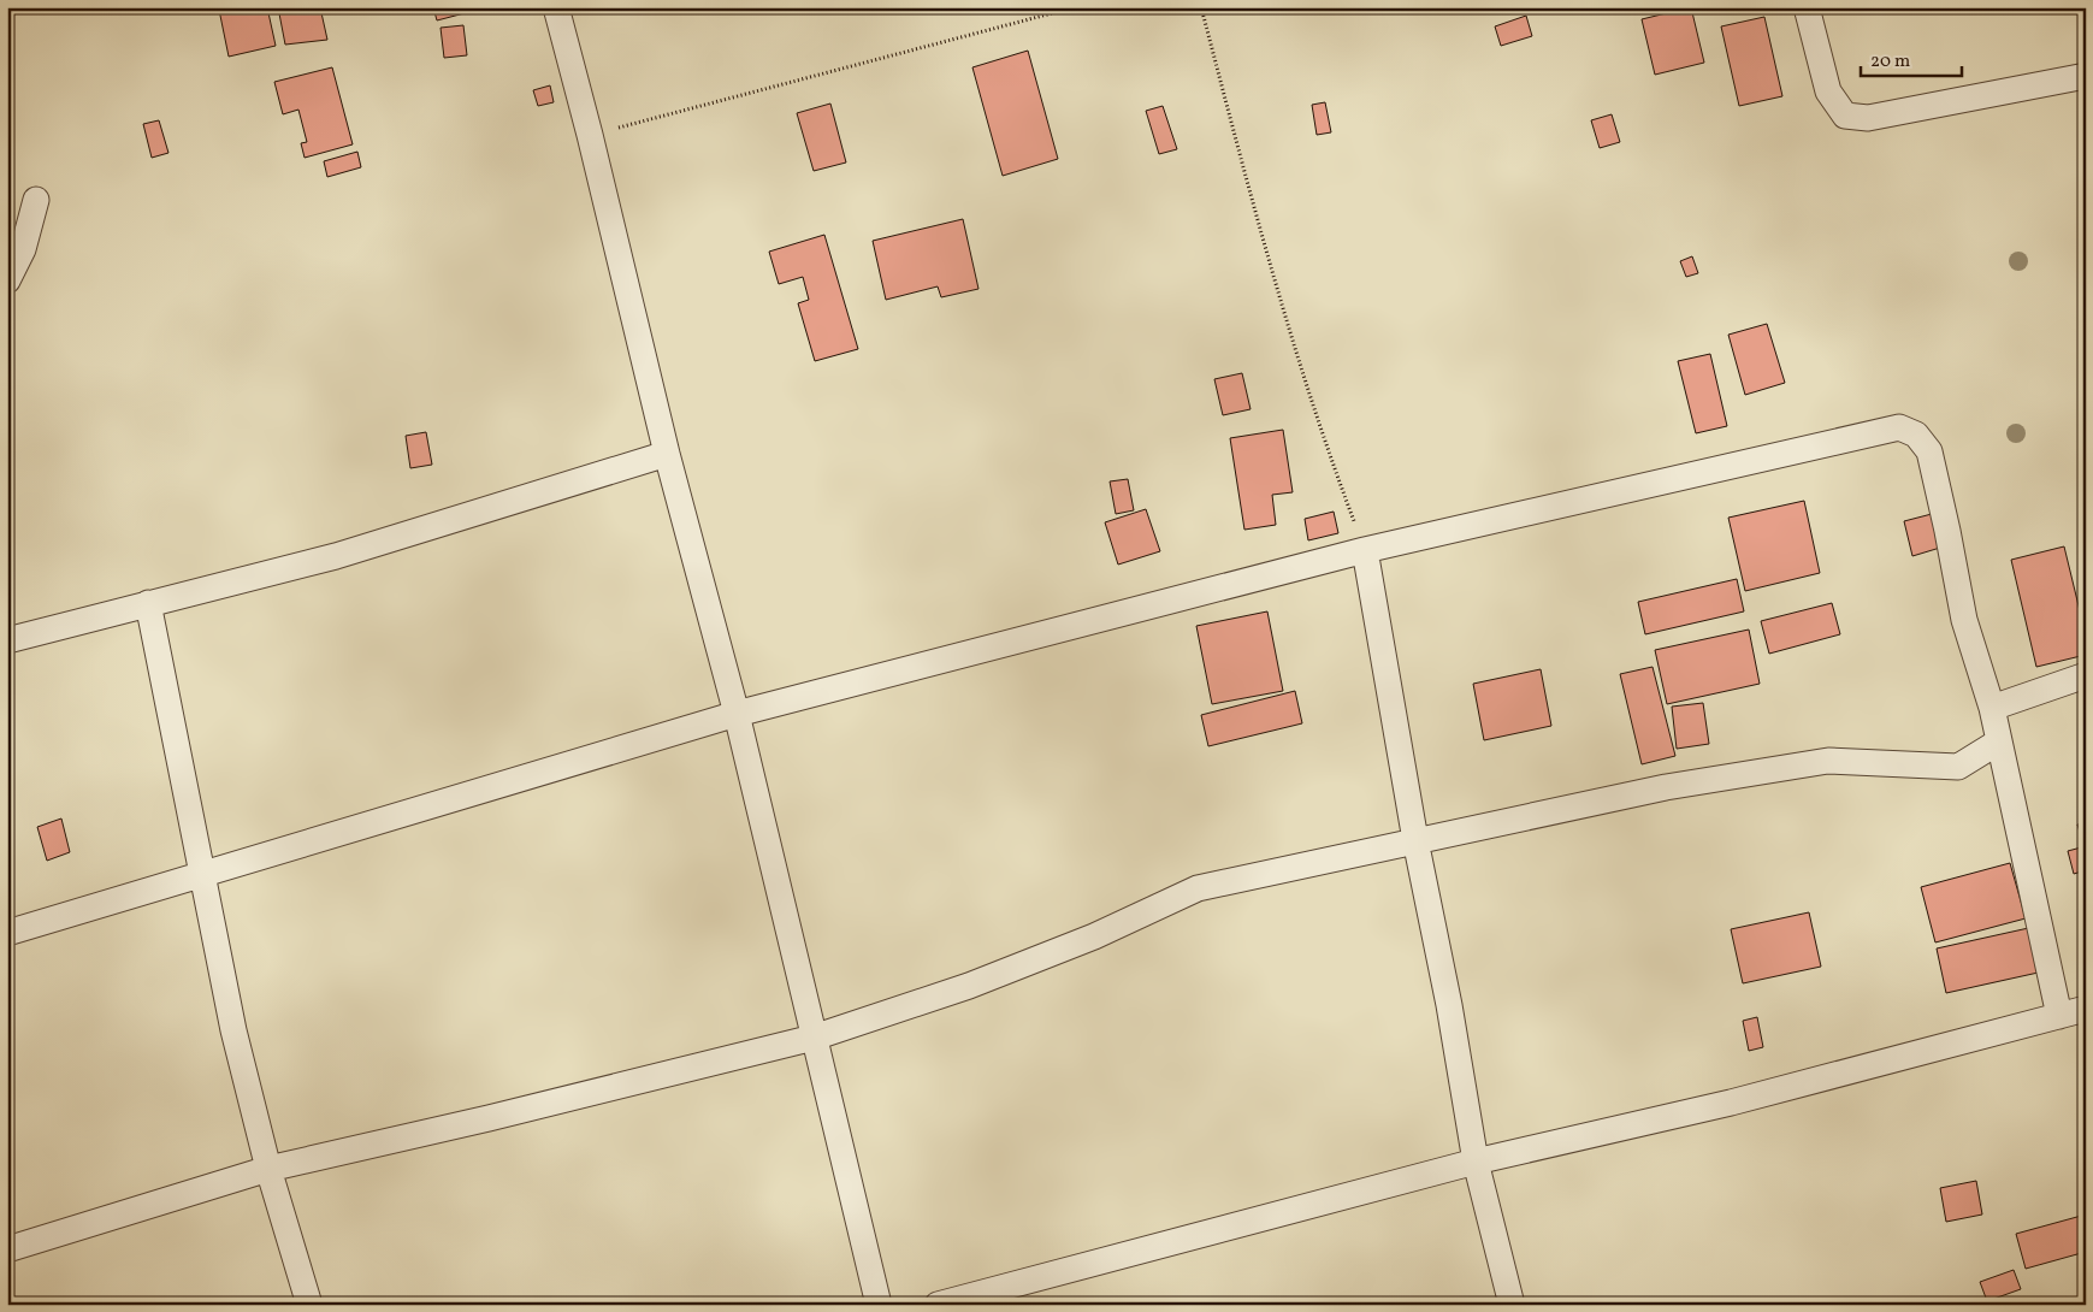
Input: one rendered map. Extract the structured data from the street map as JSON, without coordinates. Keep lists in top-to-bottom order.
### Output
{
  "scale_bar": "20 m"
}
